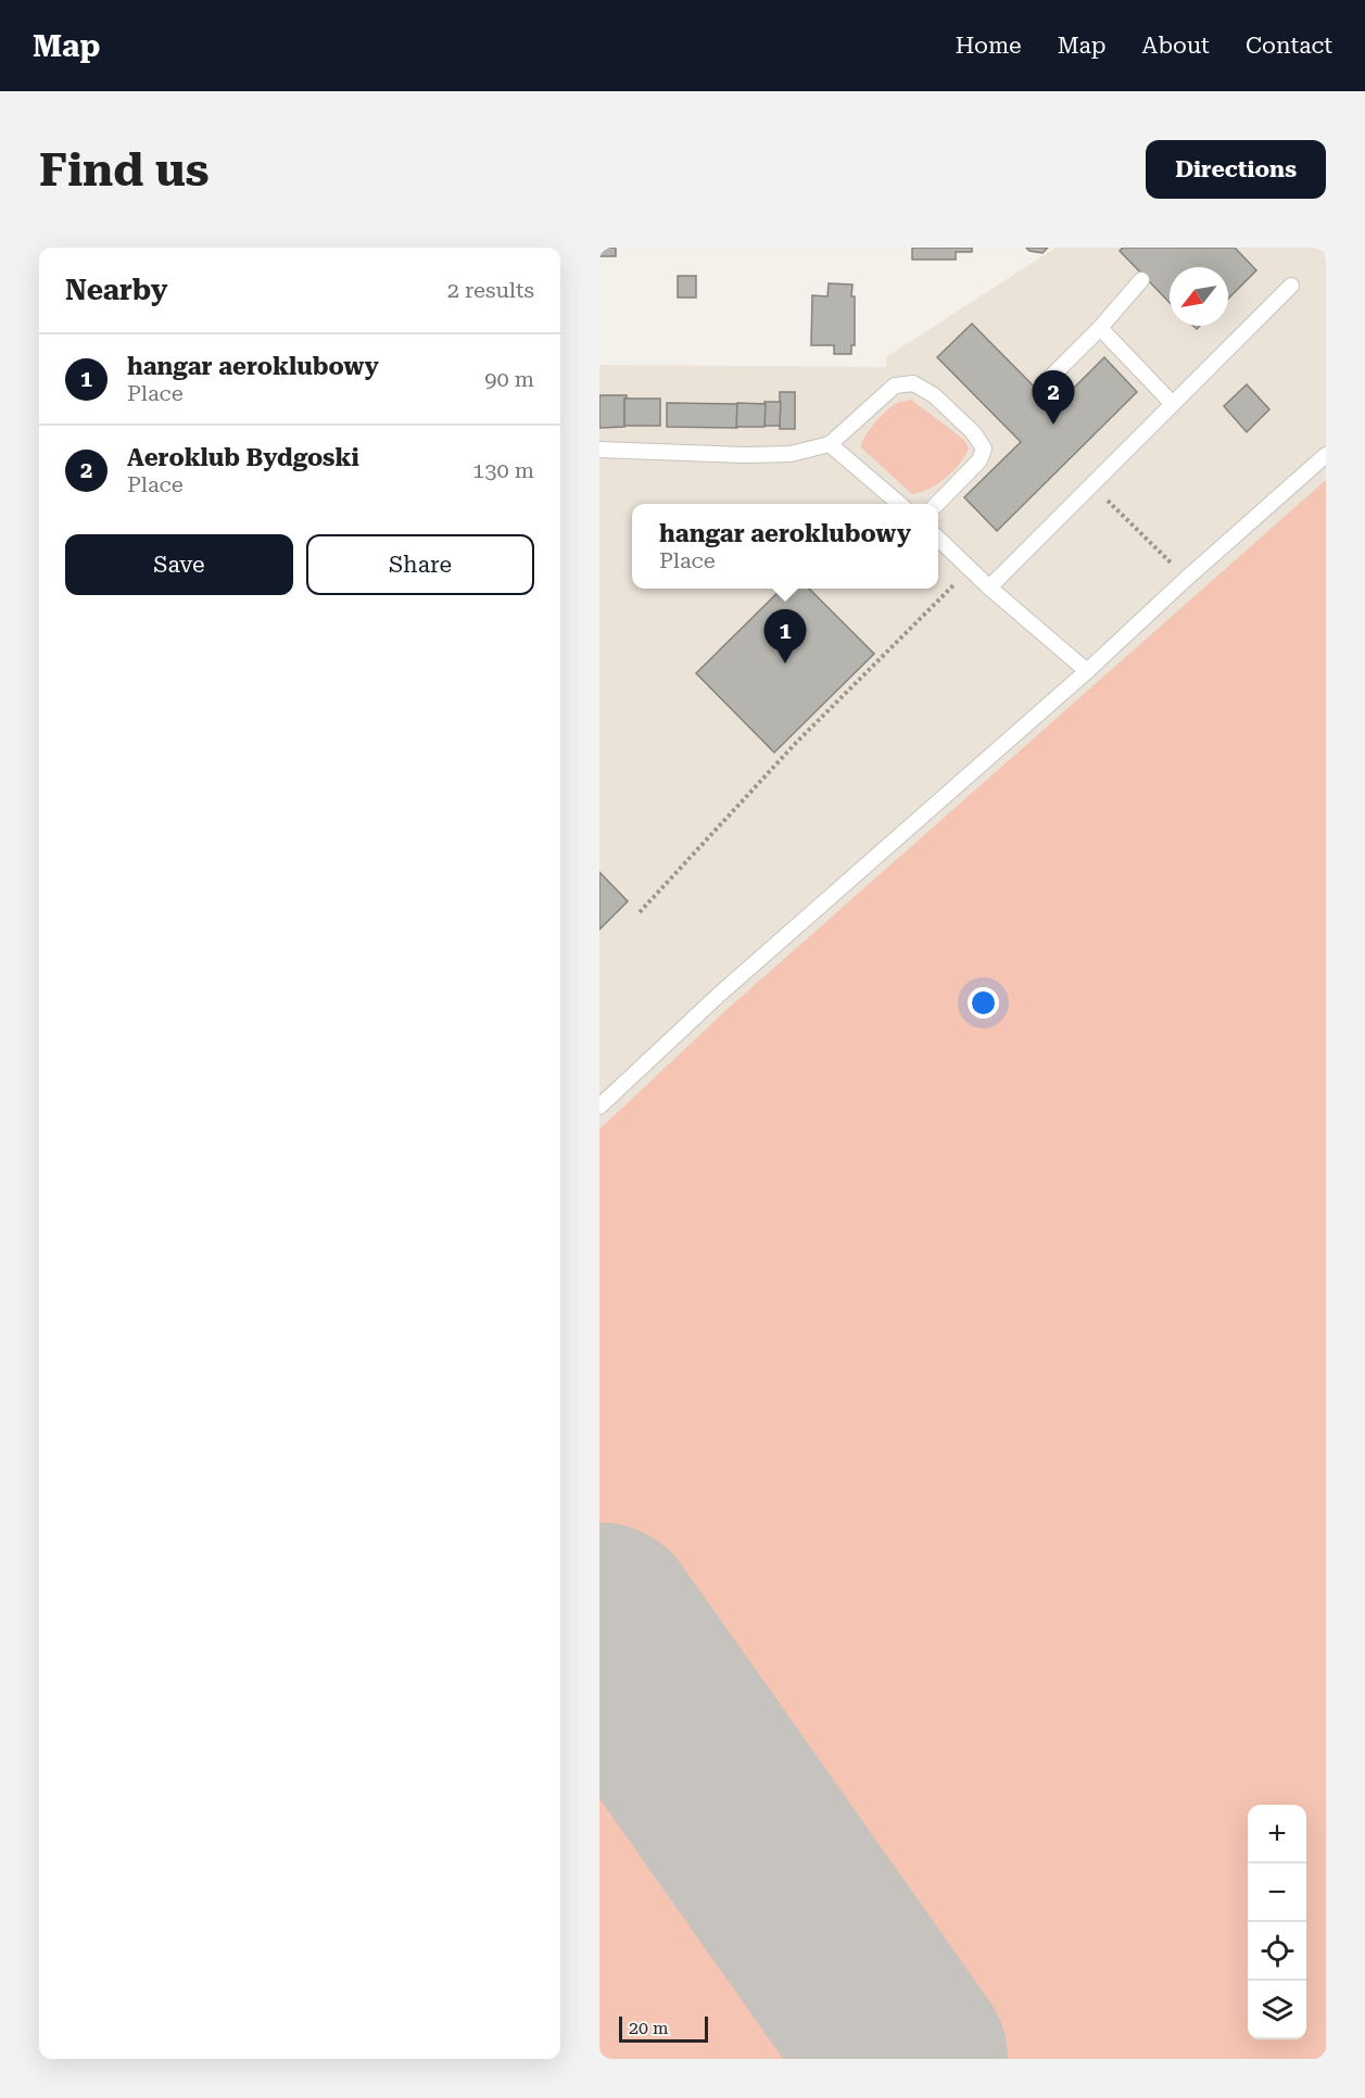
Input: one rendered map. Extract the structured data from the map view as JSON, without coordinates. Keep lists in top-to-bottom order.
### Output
{
  "scale_bar": "20 m",
  "north": "bottom left",
  "page": {
    "header": "Map",
    "nav": [
      "Home",
      "Map",
      "About",
      "Contact"
    ],
    "buttons": [
      "Directions",
      ["Save", "Share"]
    ],
    "title": "Find us",
    "heading": ["Nearby", "2 results"],
    "list": [
      {
        "mark": "1",
        "name": "hangar aeroklubowy",
        "note": "Place",
        "value": "90 m"
      },
      {
        "mark": "2",
        "name": "Aeroklub Bydgoski",
        "note": "Place",
        "value": "130 m"
      }
    ],
    "pins": ["2", "1"],
    "popup": ["hangar aeroklubowy", "Place"],
    "map_buttons": ["+", "−"],
    "scale": "20 m"
  }
}
